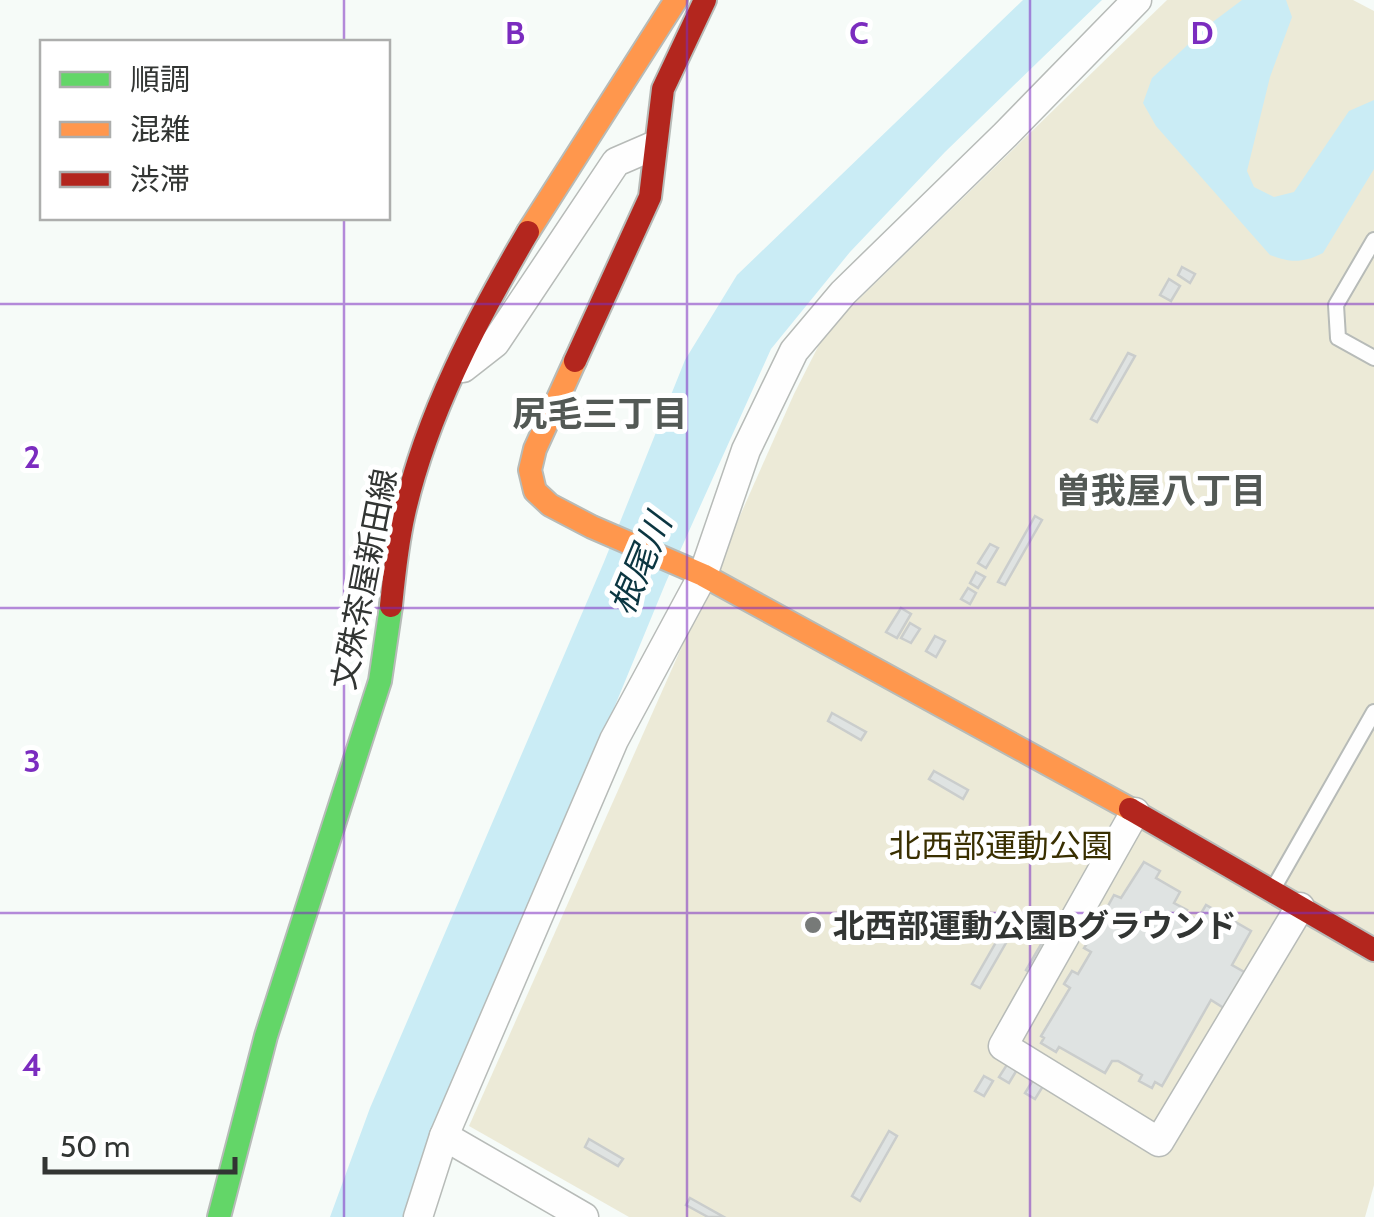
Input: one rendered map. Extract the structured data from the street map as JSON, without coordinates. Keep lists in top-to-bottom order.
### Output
{
  "streets": {
    "street": ["文殊茶屋新田線"]
  },
  "districts": ["尻毛三丁目", "曽我屋八丁目"],
  "water": ["根尾川"],
  "parks": ["北西部運動公園"],
  "places": ["北西部運動公園Bグラウンド"],
  "legend": ["順調", "混雑", "渋滞"],
  "scale_bar": "50 m",
  "grid": {
    "columns": ["B", "C", "D"],
    "rows": ["2", "3", "4"]
  }
}
